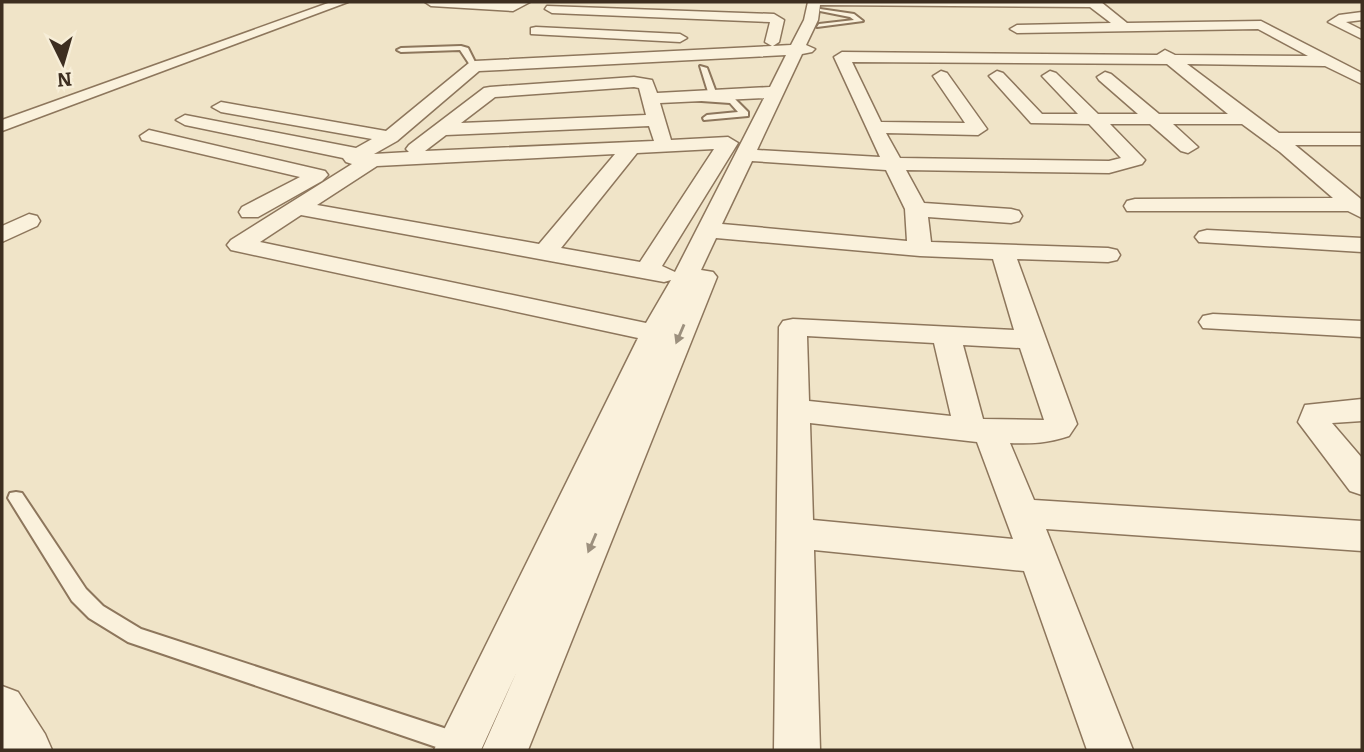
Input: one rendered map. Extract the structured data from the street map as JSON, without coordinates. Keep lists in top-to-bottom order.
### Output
{
  "north": "bottom"
}
